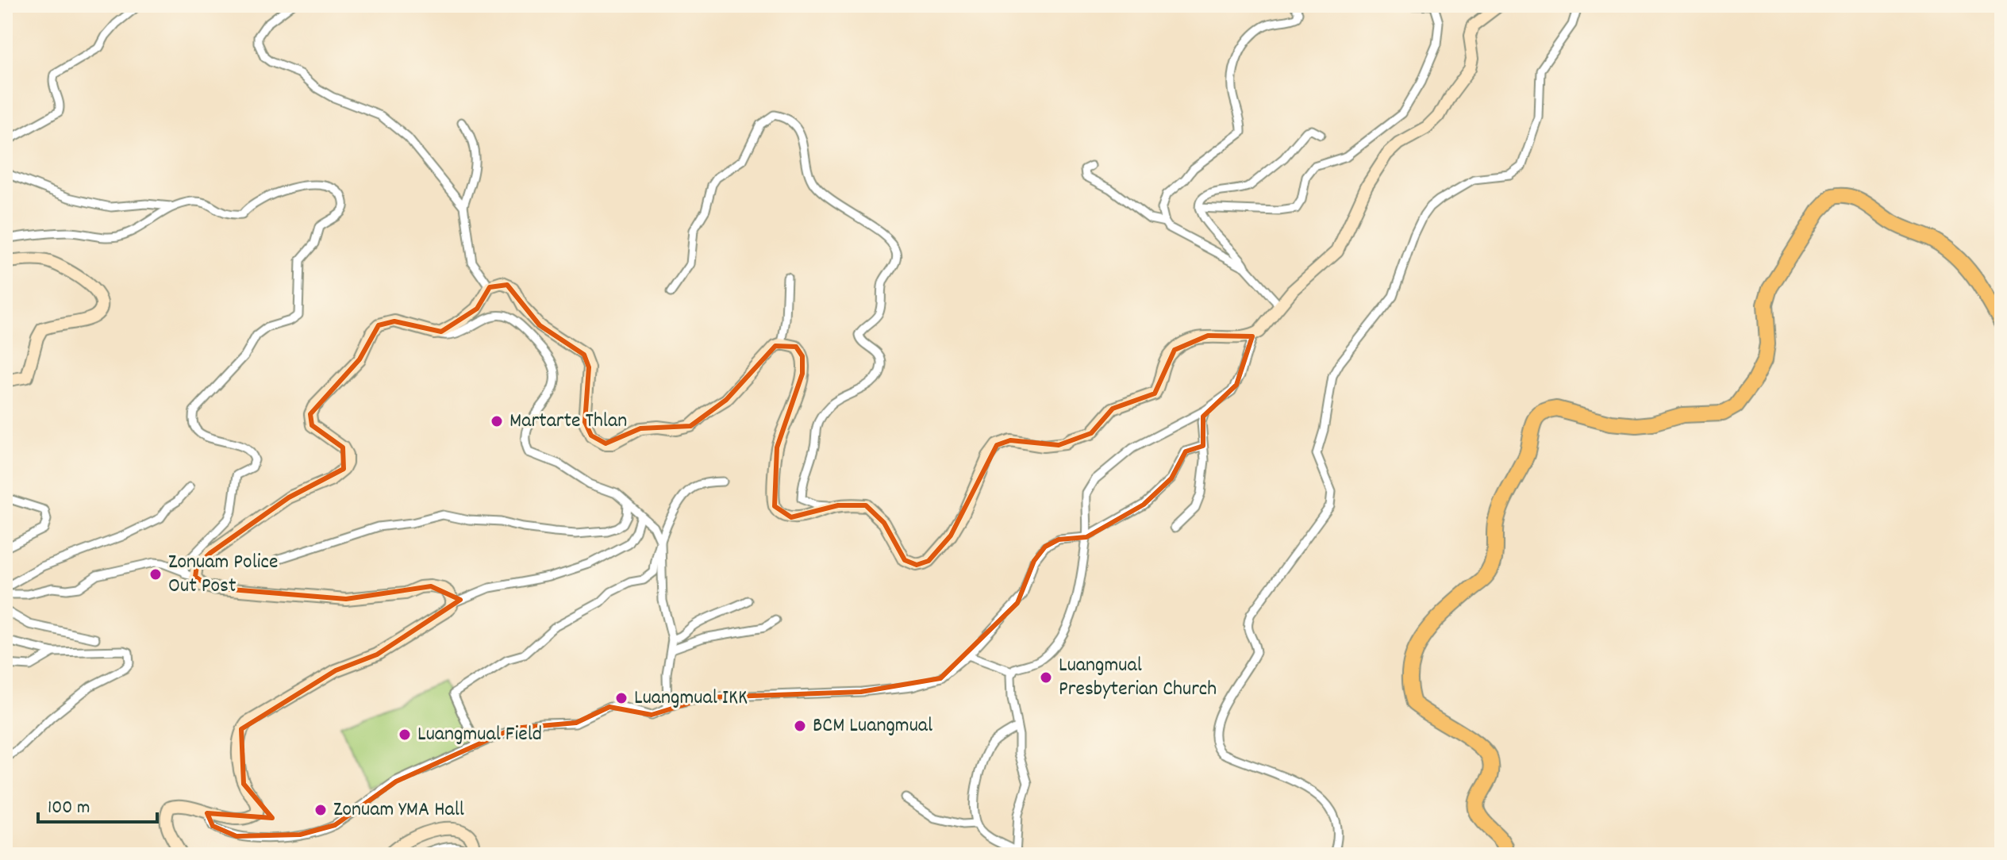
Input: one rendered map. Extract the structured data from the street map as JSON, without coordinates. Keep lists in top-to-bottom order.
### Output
{
  "places": [
    "Martarte Thlan",
    "Zonuam Police Out Post",
    "Luangmual Presbyterian Church",
    "Luangmual IKK",
    "BCM Luangmual",
    "Luangmual Field",
    "Zonuam YMA Hall"
  ],
  "scale_bar": "100 m"
}
